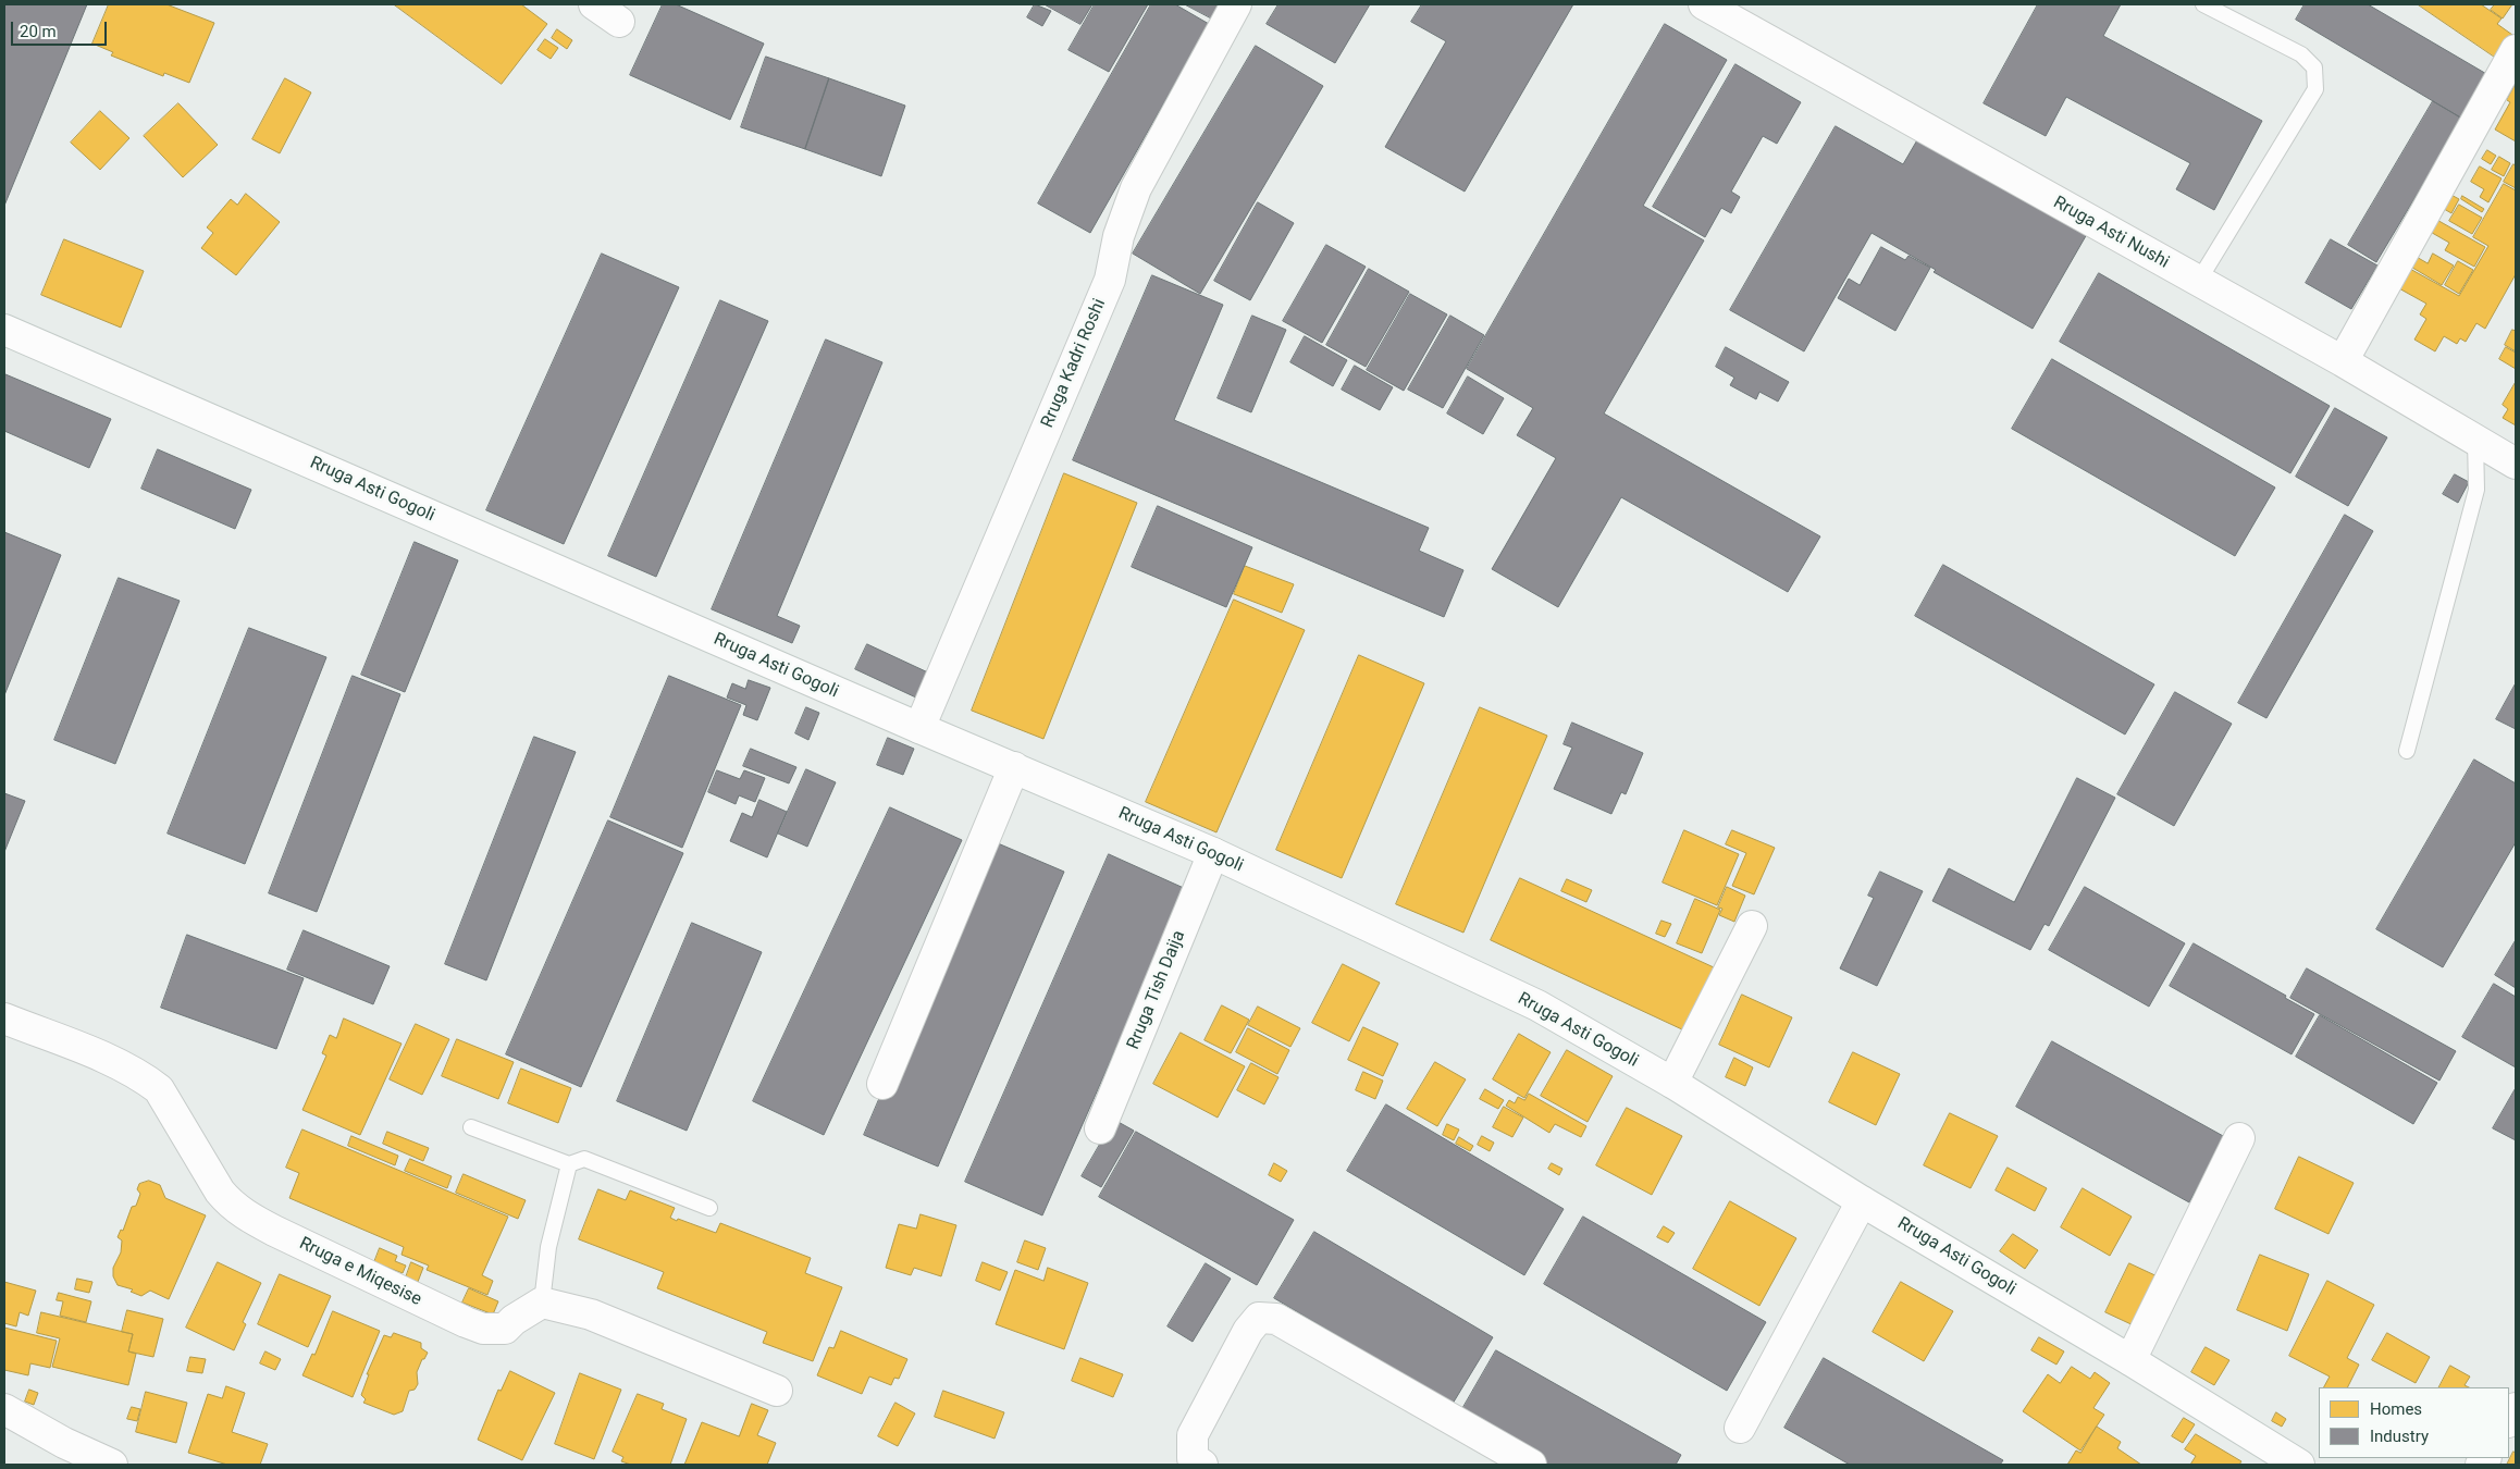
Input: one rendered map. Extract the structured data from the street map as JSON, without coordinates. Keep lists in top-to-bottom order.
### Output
{
  "streets": {
    "street": [
      "Rruga Asti Nushi",
      "Rruga Kadri Roshi",
      "Rruga Asti Gogoli",
      "Rruga Tish Daija",
      "Rruga e Miqesise"
    ]
  },
  "crossings": [
    ["Rruga Kadri Roshi", "Rruga Asti Gogoli"],
    ["Rruga Asti Gogoli", "Rruga Tish Daija"]
  ],
  "legend": ["Homes", "Industry"],
  "scale_bar": "20 m"
}
